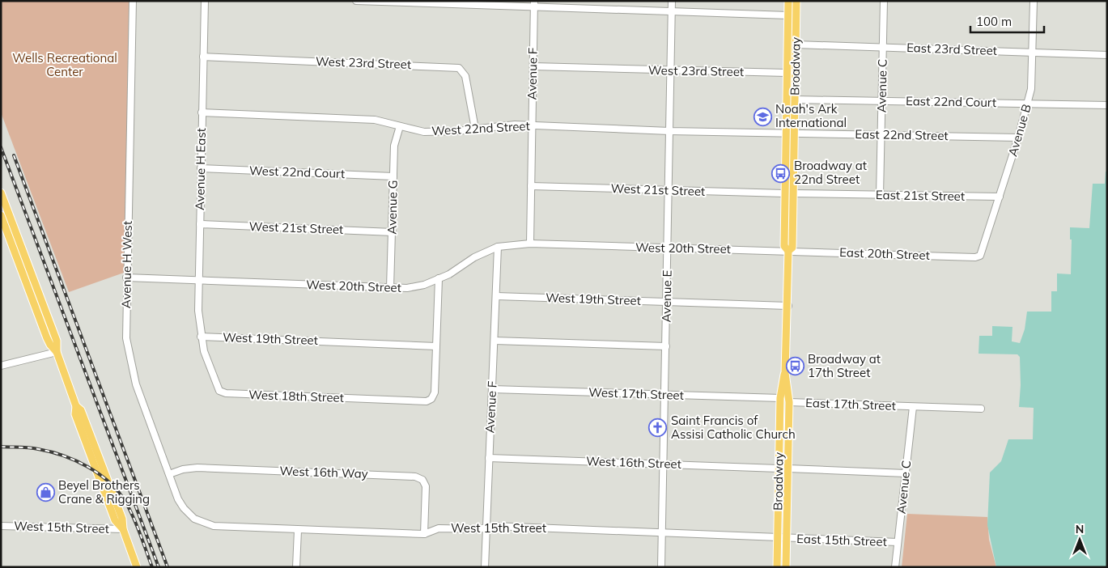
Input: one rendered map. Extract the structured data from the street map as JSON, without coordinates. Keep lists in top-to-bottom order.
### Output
{
  "streets": {
    "main road": ["Broadway"],
    "street": [
      "East 23rd Street",
      "West 23rd Street",
      "Avenue F",
      "Avenue C",
      "East 22nd Court",
      "West 22nd Street",
      "Avenue B",
      "East 22nd Street",
      "Avenue H East",
      "West 22nd Court",
      "West 21st Street",
      "East 21st Street",
      "Avenue G",
      "West 20th Street",
      "East 20th Street",
      "Avenue H West",
      "Avenue E",
      "West 19th Street",
      "West 17th Street",
      "West 18th Street",
      "East 17th Street",
      "West 16th Street",
      "West 16th Way",
      "West 15th Street",
      "East 15th Street"
    ]
  },
  "crossings": [
    ["East 23rd Street", "Broadway"],
    ["East 23rd Street", "Avenue C"],
    ["East 23rd Street", "Avenue B"],
    ["West 23rd Street", "Broadway"],
    ["West 23rd Street", "Avenue F"],
    ["West 23rd Street", "West 22nd Street"],
    ["West 23rd Street", "Avenue H East"],
    ["West 23rd Street", "Avenue E"],
    ["Broadway", "East 22nd Court"],
    ["Broadway", "West 22nd Street"],
    ["Broadway", "East 22nd Street"],
    ["Broadway", "West 21st Street"],
    ["Broadway", "East 21st Street"],
    ["Broadway", "West 20th Street"],
    ["Broadway", "East 20th Street"],
    ["Broadway", "West 19th Street"],
    ["Broadway", "West 17th Street"],
    ["Broadway", "East 17th Street"],
    ["Broadway", "West 16th Street"],
    ["Broadway", "West 15th Street"],
    ["Broadway", "East 15th Street"],
    ["Avenue F", "West 22nd Street"],
    ["Avenue F", "West 21st Street"],
    ["Avenue F", "West 20th Street"],
    ["Avenue F", "West 19th Street"],
    ["Avenue F", "West 17th Street"],
    ["Avenue F", "West 16th Street"],
    ["Avenue F", "West 15th Street"],
    ["Avenue C", "East 22nd Court"],
    ["Avenue C", "East 22nd Street"],
    ["Avenue C", "East 21st Street"],
    ["Avenue C", "East 17th Street"],
    ["Avenue C", "East 15th Street"],
    ["East 22nd Court", "Avenue B"],
    ["West 22nd Street", "East 22nd Street"],
    ["West 22nd Street", "Avenue H East"],
    ["West 22nd Street", "Avenue G"],
    ["West 22nd Street", "Avenue E"],
    ["Avenue B", "East 22nd Street"],
    ["Avenue B", "East 21st Street"],
    ["Avenue B", "East 20th Street"],
    ["Avenue H East", "West 22nd Court"],
    ["Avenue H East", "West 21st Street"],
    ["Avenue H East", "West 20th Street"],
    ["Avenue H East", "West 19th Street"],
    ["Avenue H East", "West 18th Street"],
    ["West 22nd Court", "Avenue G"],
    ["West 21st Street", "Avenue G"],
    ["West 21st Street", "Avenue E"],
    ["Avenue G", "West 20th Street"],
    ["West 20th Street", "East 20th Street"],
    ["West 20th Street", "Avenue H West"],
    ["West 20th Street", "Avenue E"],
    ["Avenue H West", "West 16th Way"],
    ["Avenue H West", "West 15th Street"],
    ["Avenue E", "West 19th Street"],
    ["Avenue E", "West 17th Street"],
    ["Avenue E", "West 16th Street"],
    ["Avenue E", "West 15th Street"],
    ["West 19th Street", "West 18th Street"],
    ["West 16th Way", "West 15th Street"],
    ["West 15th Street", "East 15th Street"]
  ],
  "parks": ["Wells Recreational Center"],
  "places": {
    "school or university": ["Noah's Ark International"],
    "bus stop": ["Broadway at 22nd Street", "Broadway at 17th Street"],
    "church": ["Saint Francis of Assisi Catholic Church"],
    "shop": ["Beyel Brothers Crane & Rigging"]
  },
  "scale_bar": "100 m",
  "north": "top"
}
